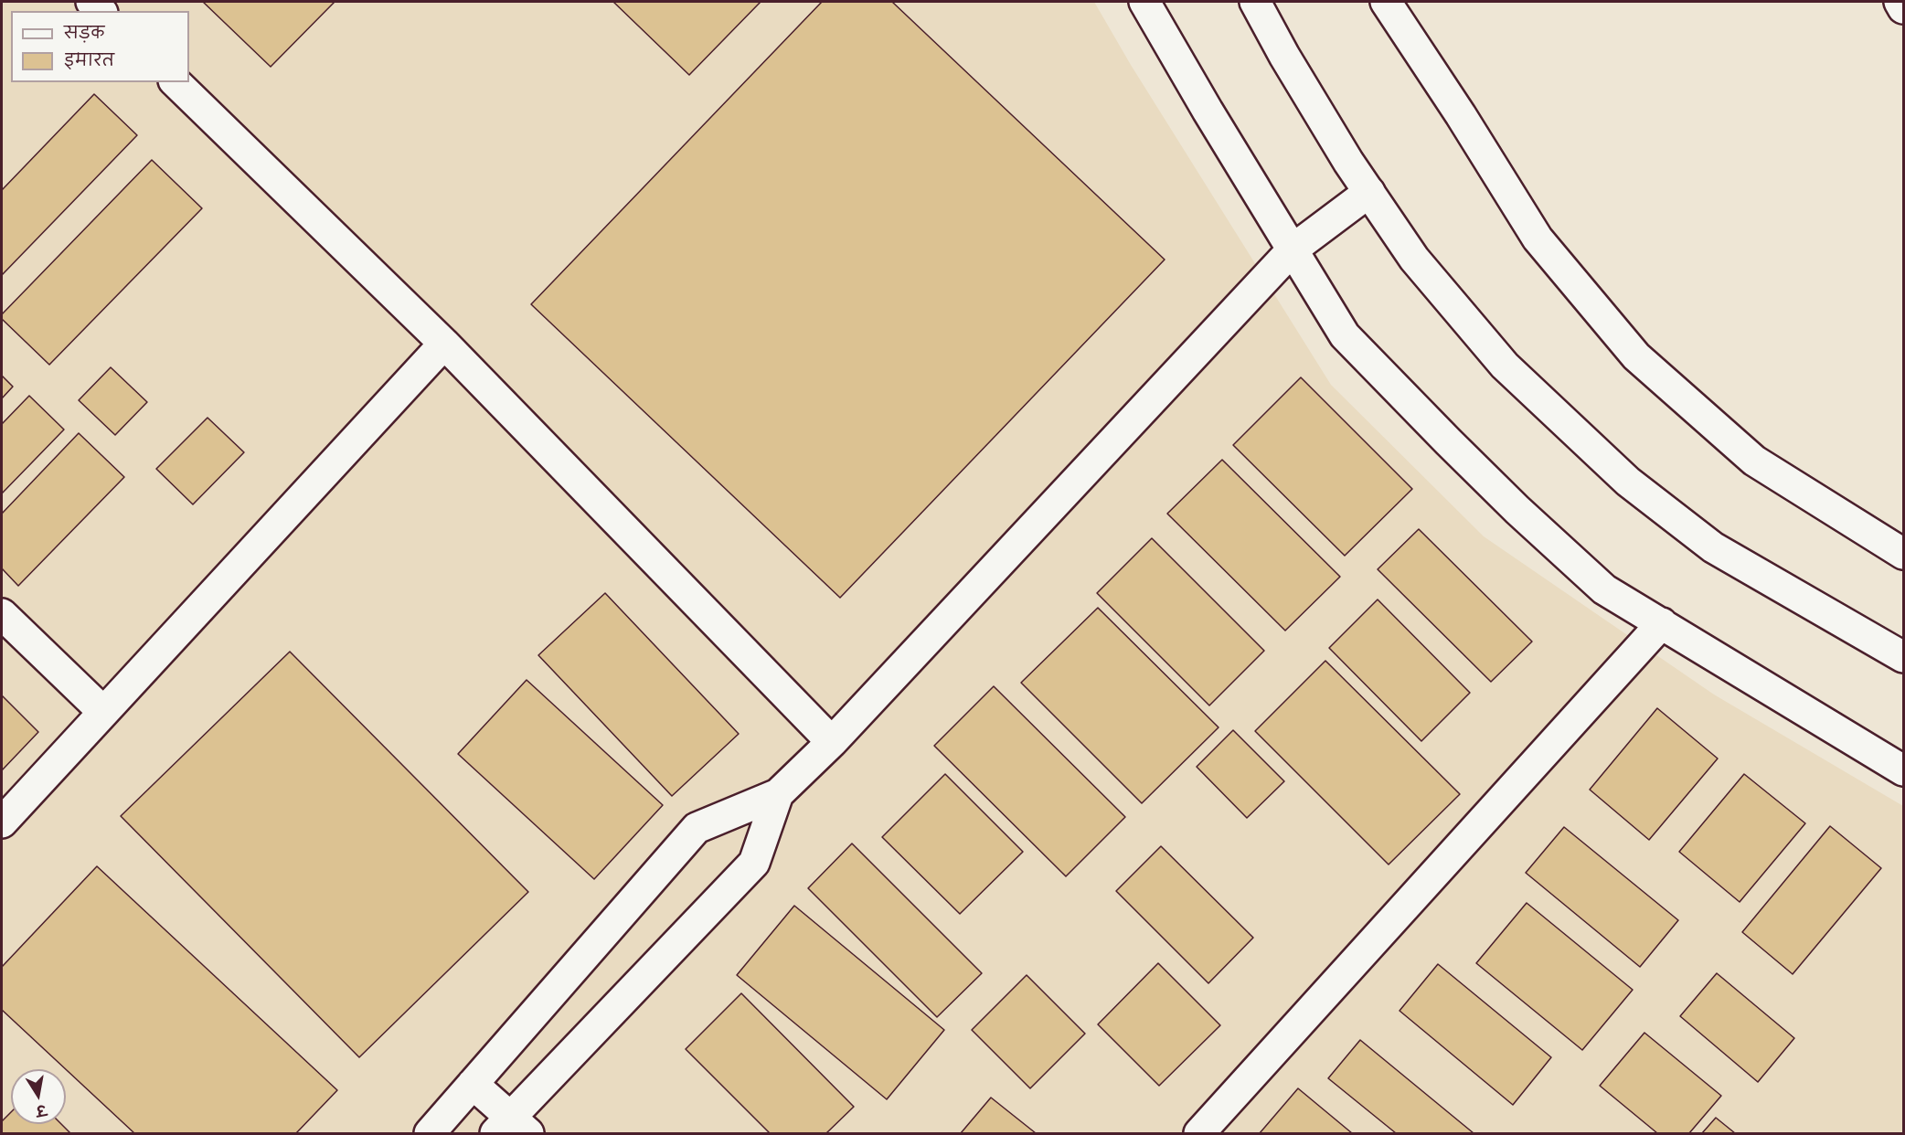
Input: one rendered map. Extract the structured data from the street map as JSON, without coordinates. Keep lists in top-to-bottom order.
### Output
{
  "legend": ["सड़क", "इमारत"],
  "north": "bottom"
}
